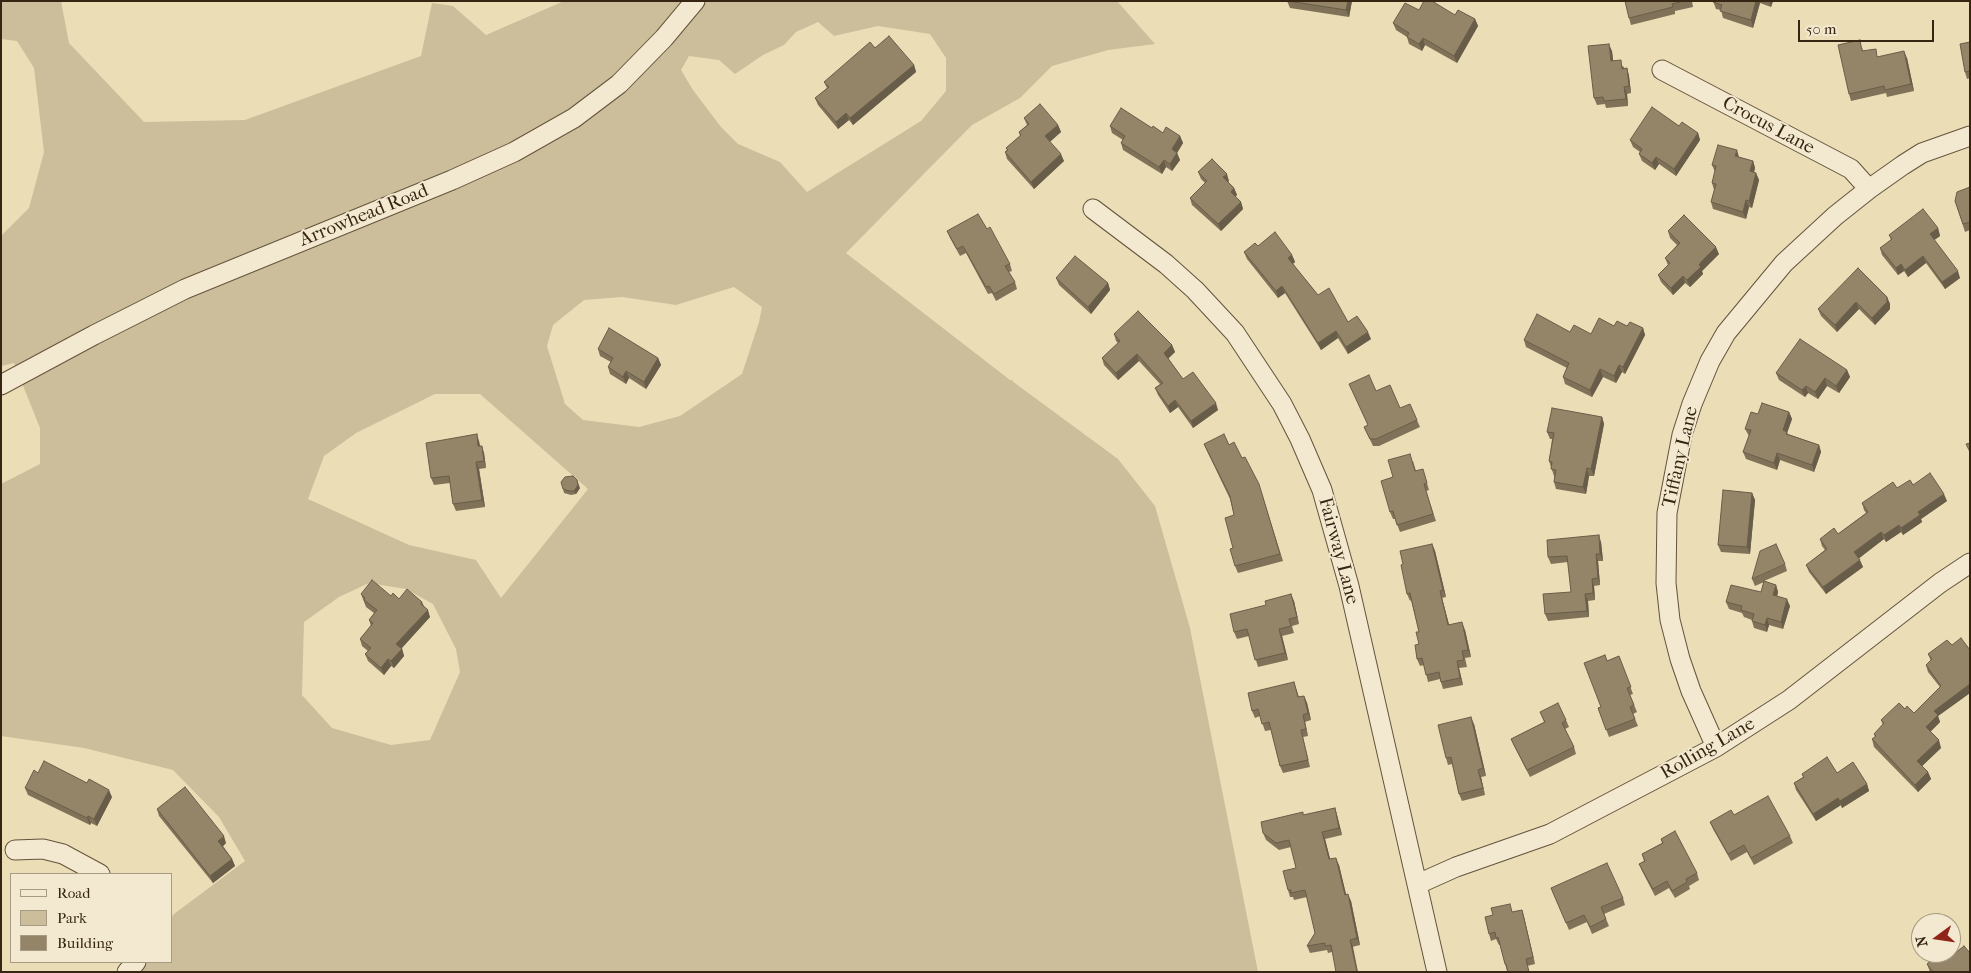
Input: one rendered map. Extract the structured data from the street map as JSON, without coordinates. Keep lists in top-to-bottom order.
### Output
{
  "streets": {
    "street": [
      "Crocus Lane",
      "Arrowhead Road",
      "Tiffany Lane",
      "Fairway Lane",
      "Rolling Lane"
    ]
  },
  "crossings": [
    ["Crocus Lane", "Tiffany Lane"],
    ["Tiffany Lane", "Rolling Lane"],
    ["Fairway Lane", "Rolling Lane"]
  ],
  "legend": ["Road", "Park", "Building"],
  "scale_bar": "50 m",
  "north": "left"
}
